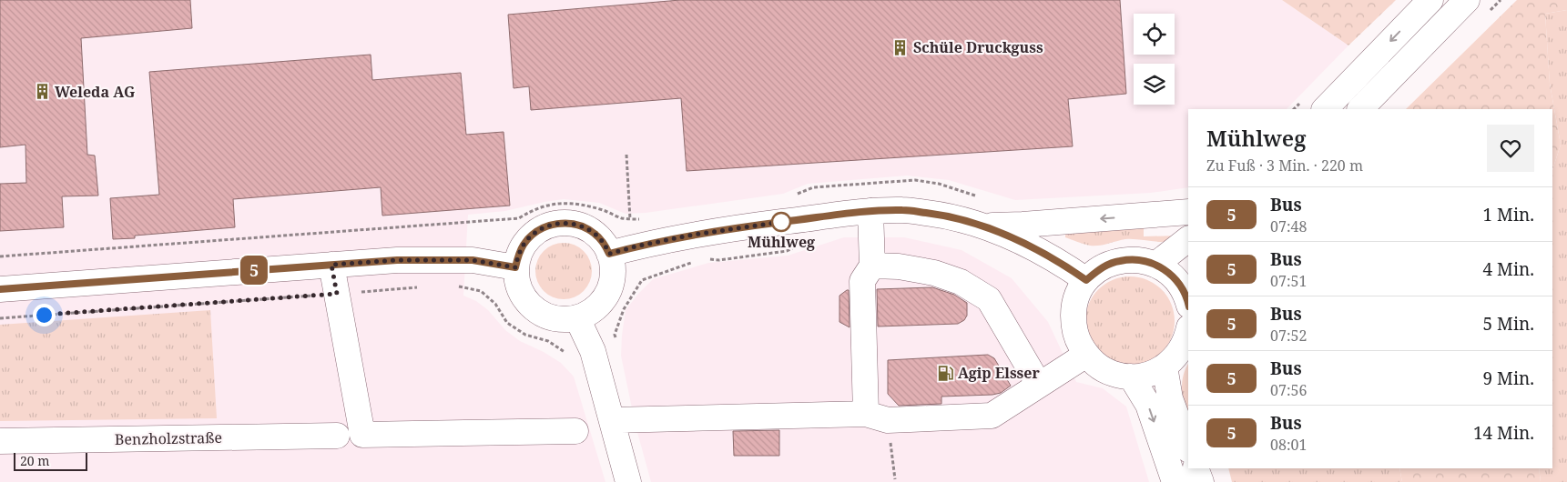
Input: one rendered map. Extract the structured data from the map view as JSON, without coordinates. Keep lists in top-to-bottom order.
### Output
{
  "streets": {
    "street": ["Benzholzstraße"]
  },
  "places": {
    "building": ["Schüle Druckguss", "Weleda AG"],
    "other": ["Mühlweg"],
    "fuel station": ["Agip Elsser"]
  },
  "lines": ["bus line 5"],
  "scale_bar": "20 m",
  "page": {
    "on_map": "5",
    "heading": ["Mühlweg", "Zu Fuß · 3 Min. · 220 m"],
    "list": [
      {
        "mark": "5",
        "name": "Bus",
        "note": "07:48",
        "value": "1 Min."
      },
      {
        "mark": "5",
        "name": "Bus",
        "note": "07:51",
        "value": "4 Min."
      },
      {
        "mark": "5",
        "name": "Bus",
        "note": "07:52",
        "value": "5 Min."
      },
      {
        "mark": "5",
        "name": "Bus",
        "note": "07:56",
        "value": "9 Min."
      },
      {
        "mark": "5",
        "name": "Bus",
        "note": "08:01",
        "value": "14 Min."
      }
    ],
    "scale": "20 m"
  }
}
